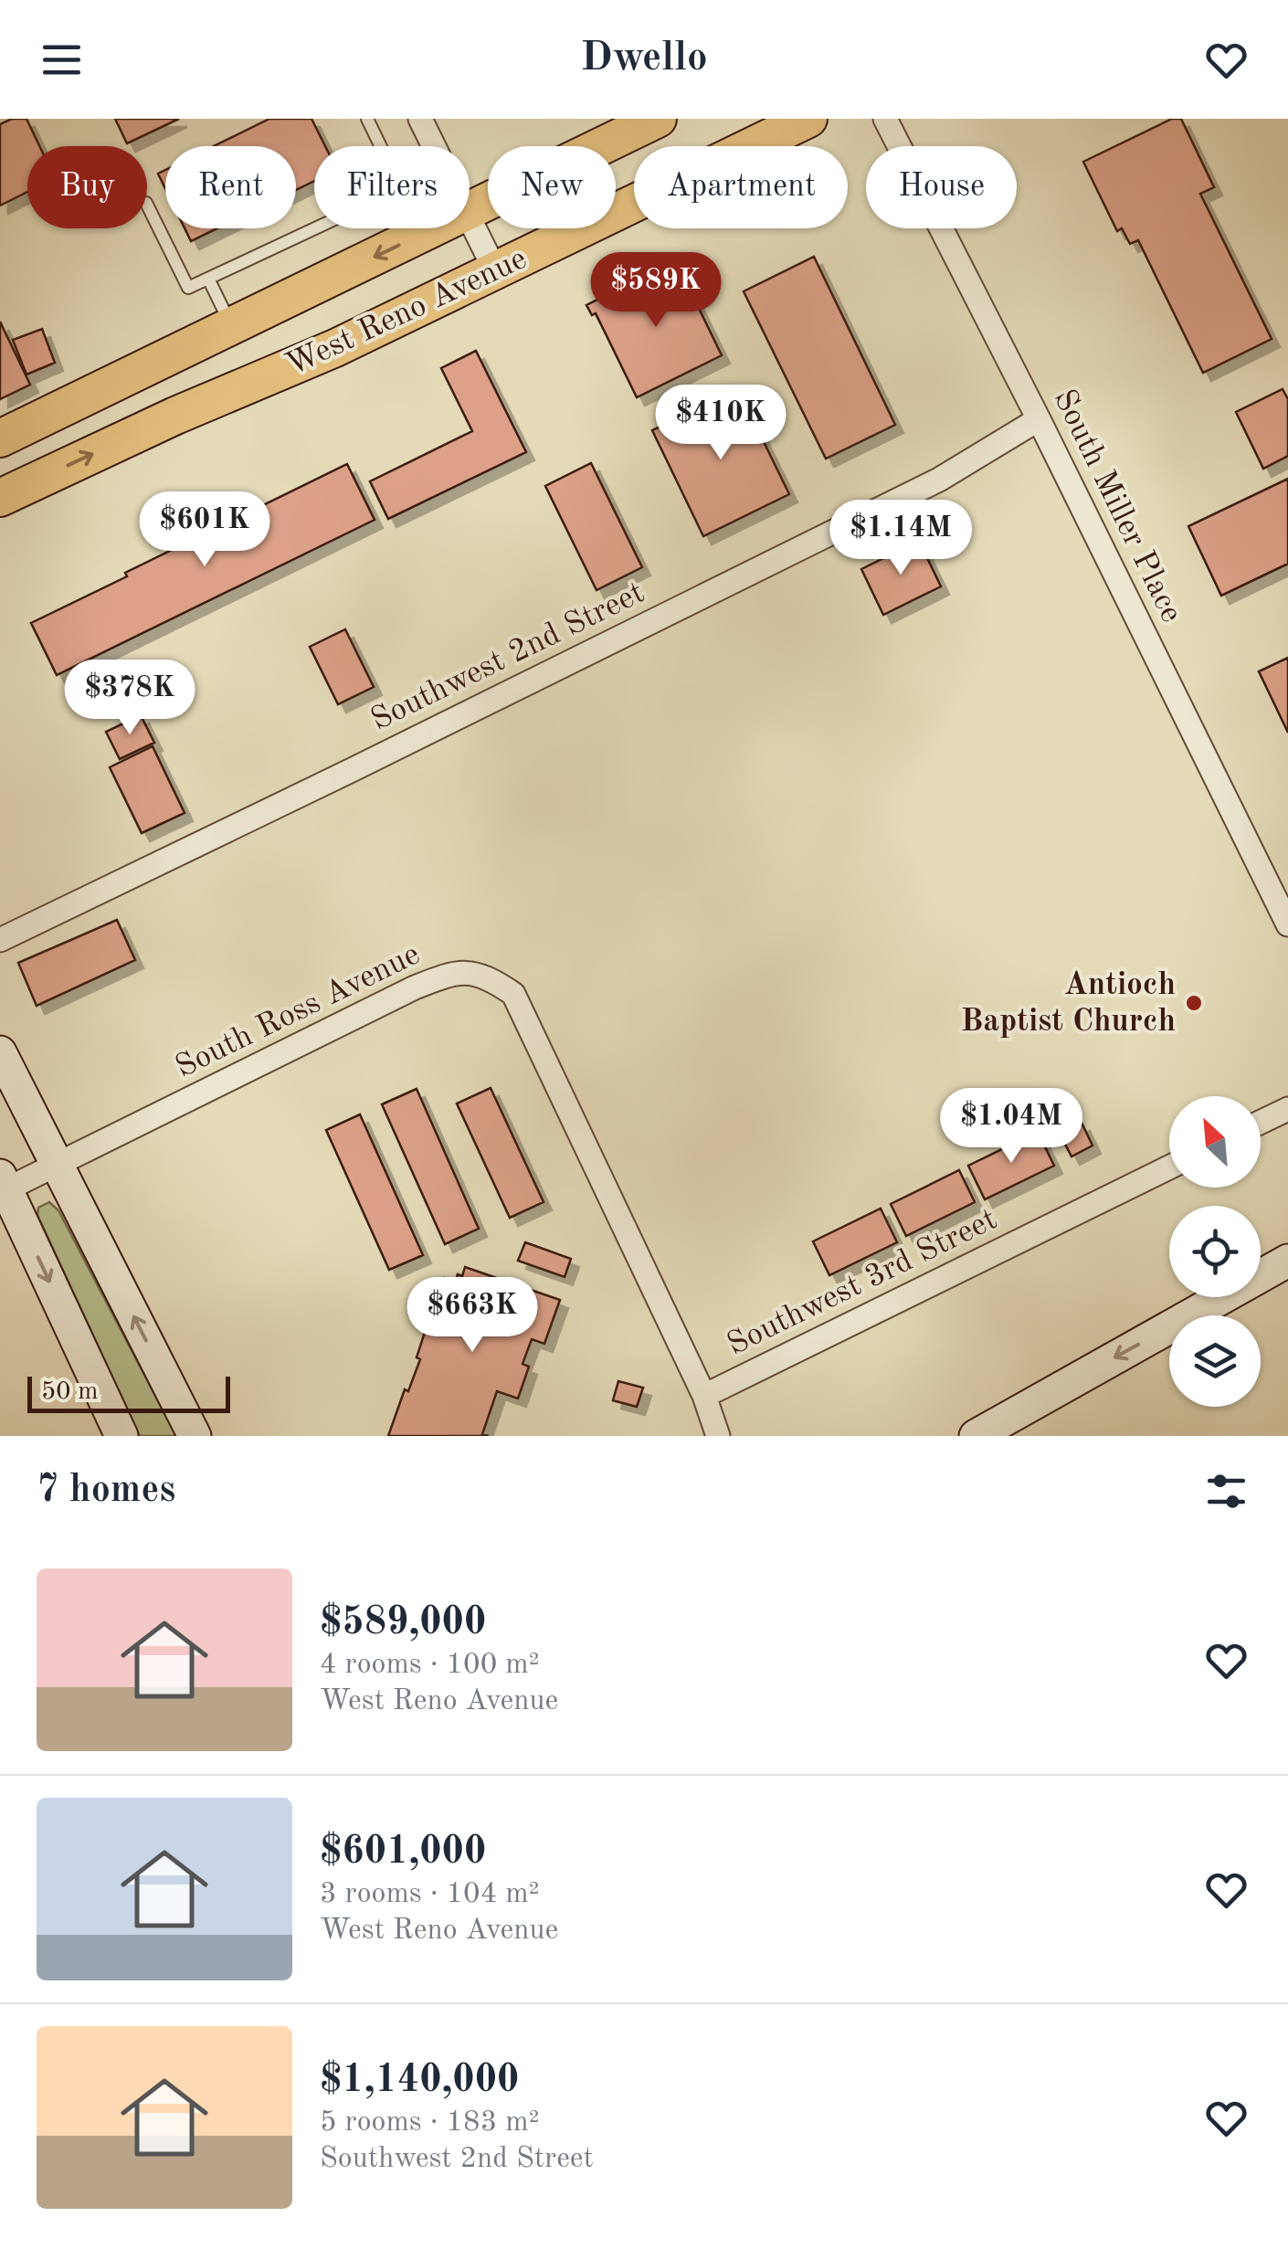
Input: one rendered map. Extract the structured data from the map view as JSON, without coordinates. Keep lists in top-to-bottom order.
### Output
{
  "streets": {
    "main road": ["West Reno Avenue"],
    "street": [
      "South Miller Place",
      "Southwest 2nd Street",
      "South Ross Avenue",
      "Southwest 3rd Street"
    ]
  },
  "crossings": [
    ["South Miller Place", "Southwest 2nd Street"],
    ["South Ross Avenue", "Southwest 3rd Street"]
  ],
  "places": ["Antioch Baptist Church"],
  "scale_bar": "50 m",
  "north": "top left",
  "page": {
    "header": "Dwello",
    "chip": [
      "Buy",
      "Rent",
      "Filters",
      "New",
      "Apartment",
      "House"
    ],
    "price": [
      "$589K",
      "$410K",
      "$601K",
      "$1.14M",
      "$378K",
      "$1.04M",
      "$663K"
    ],
    "scale": "50 m",
    "heading": "7 homes",
    "list": [
      {
        "name": "$589,000",
        "note": "4 rooms · 100 m² · West Reno Avenue"
      },
      {
        "name": "$601,000",
        "note": "3 rooms · 104 m² · West Reno Avenue"
      },
      {
        "name": "$1,140,000",
        "note": "5 rooms · 183 m² · Southwest 2nd Street"
      }
    ]
  }
}
